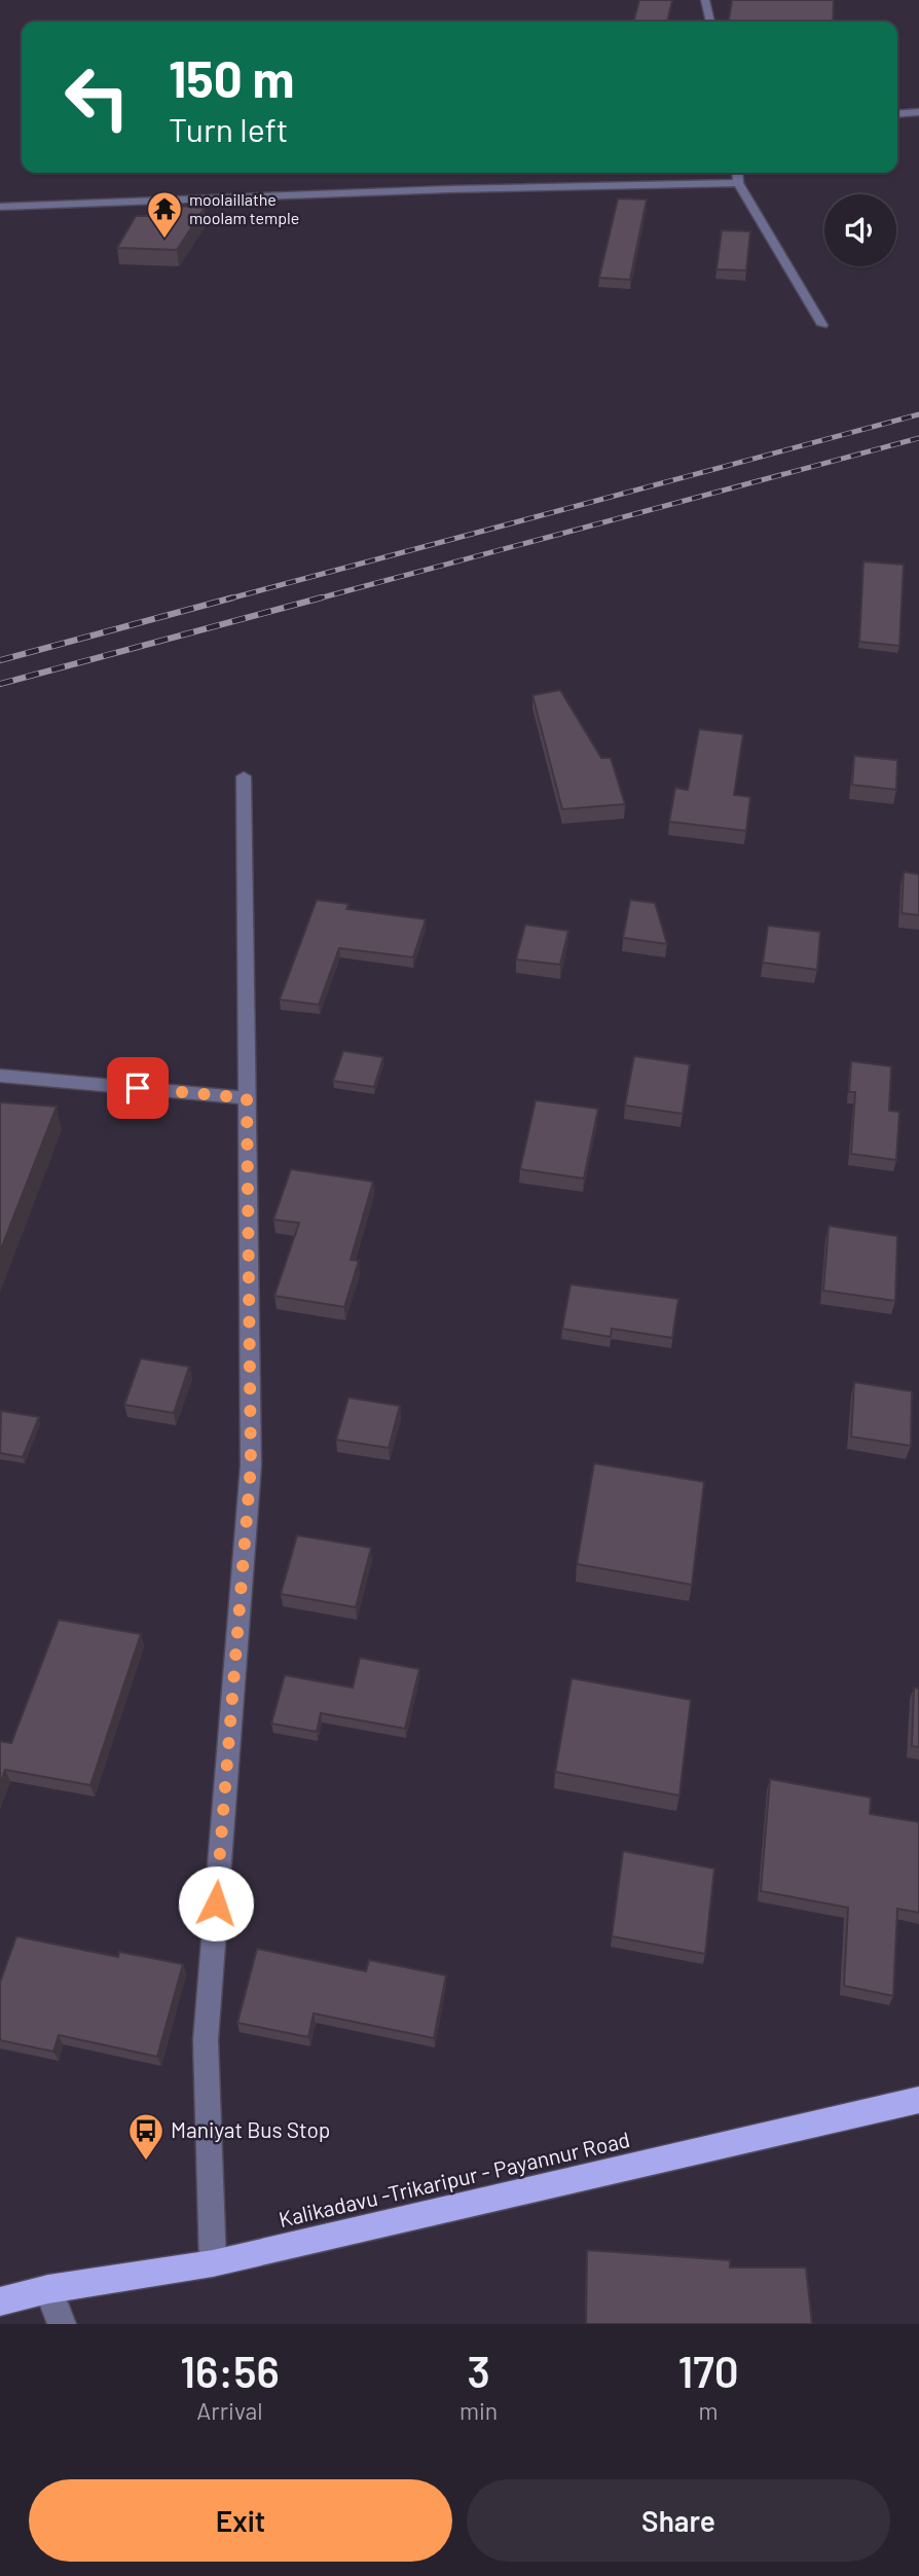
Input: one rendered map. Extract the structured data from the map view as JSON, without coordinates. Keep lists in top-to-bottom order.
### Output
{
  "streets": {
    "main road": ["Kalikadavu -Trikaripur - Payannur Road"]
  },
  "places": {
    "temple": ["moolaillathe moolam temple"],
    "bus stop": ["Maniyat Bus Stop"]
  },
  "page": {
    "turn": ["150 m", "Turn left"],
    "eta": [
      "16:56",
      "Arrival",
      "3",
      "min",
      "170",
      "m"
    ],
    "buttons": ["Exit", "Share"]
  }
}
